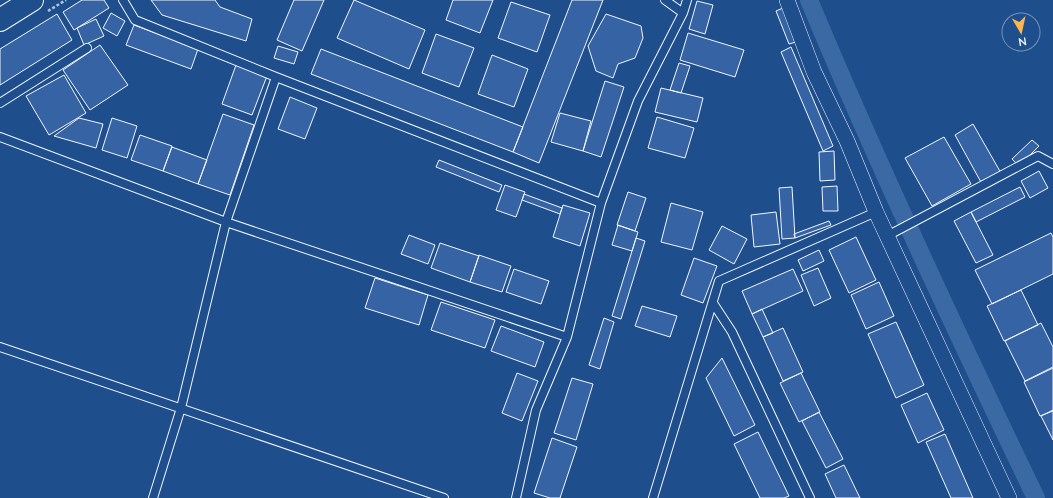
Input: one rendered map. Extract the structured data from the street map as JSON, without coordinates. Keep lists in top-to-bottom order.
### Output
{
  "north": "bottom"
}
